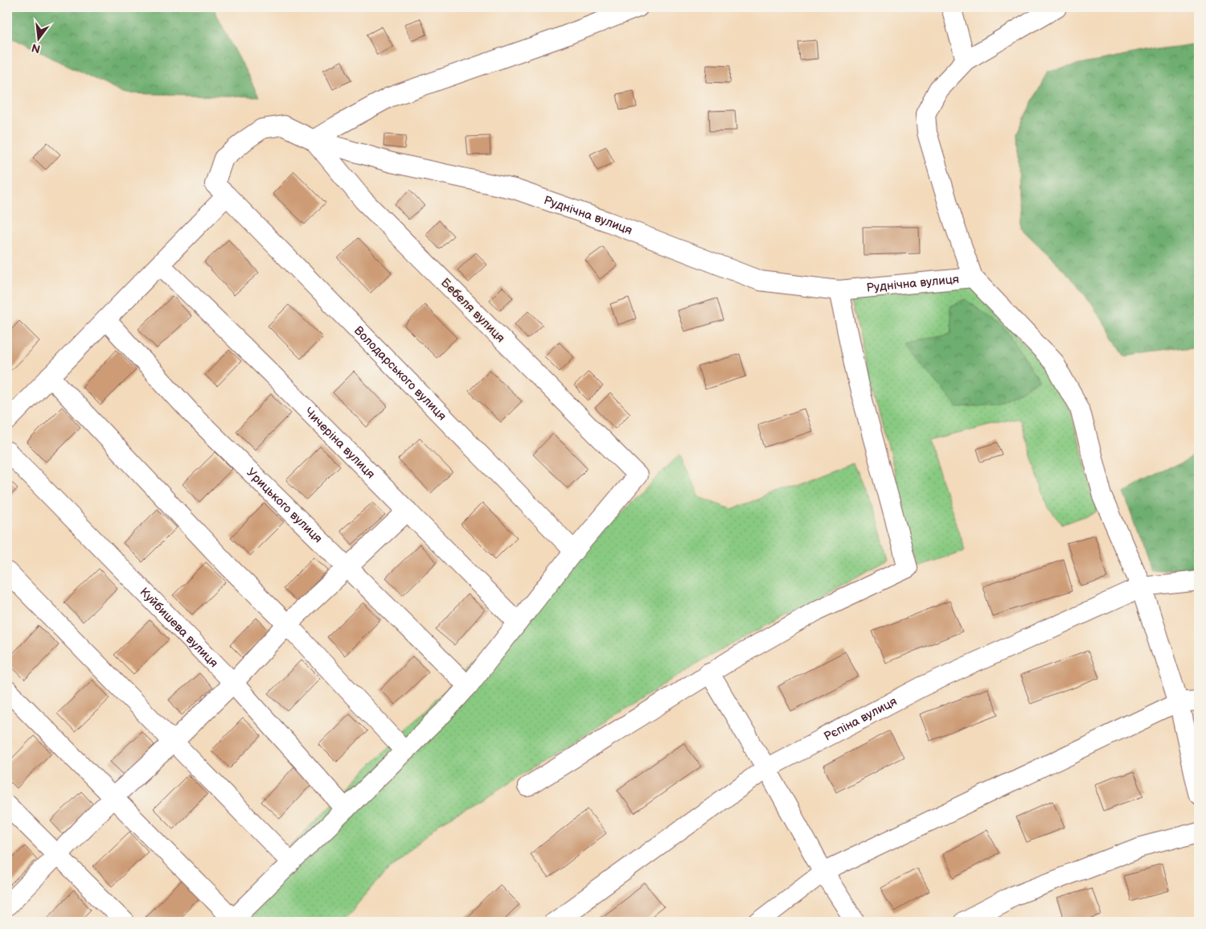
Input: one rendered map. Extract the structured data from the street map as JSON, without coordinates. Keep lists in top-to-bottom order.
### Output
{
  "streets": {
    "street": [
      "Руднічна вулиця",
      "Бебеля вулиця",
      "Володарського вулиця",
      "Чичеріна вулиця",
      "Урицького вулиця",
      "Куйбишева вулиця",
      "Рєпіна вулиця"
    ]
  },
  "crossings": [
    ["Руднічна вулиця", "Бебеля вулиця"],
    ["Руднічна вулиця", "Володарського вулиця"],
    ["Бебеля вулиця", "Володарського вулиця"]
  ],
  "north": "bottom"
}
